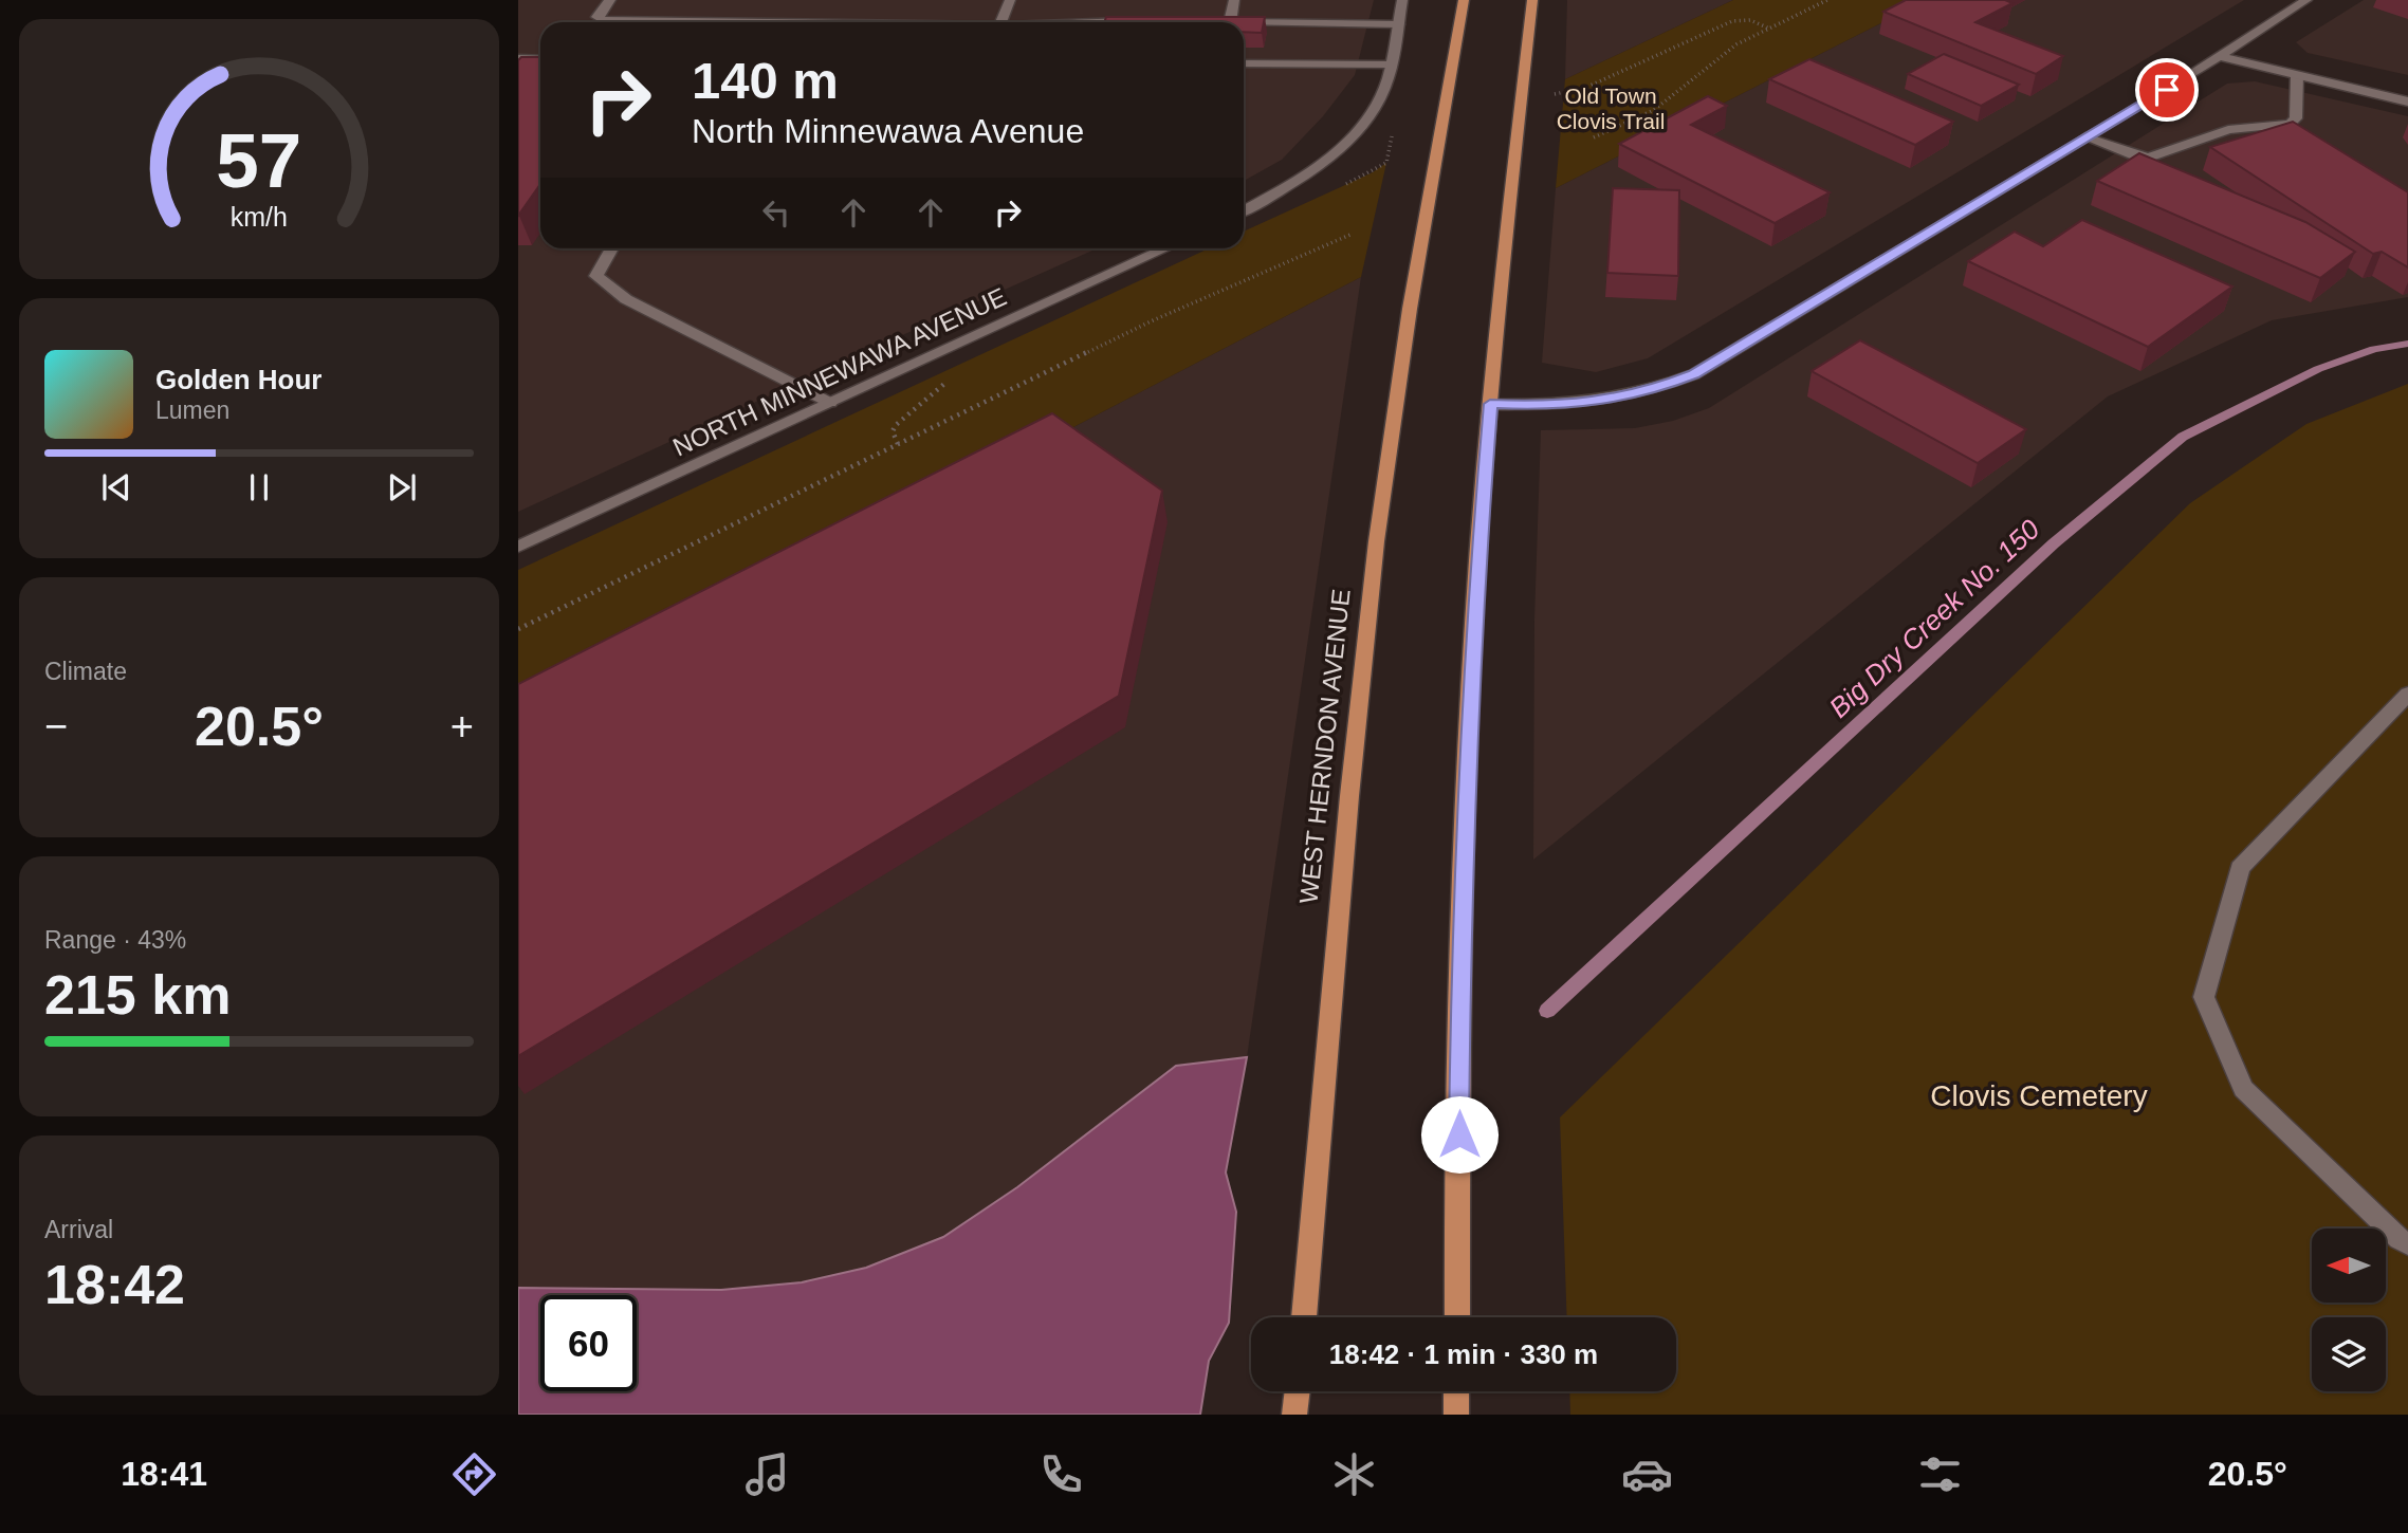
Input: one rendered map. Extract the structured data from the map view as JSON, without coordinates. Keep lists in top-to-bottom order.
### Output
{
  "streets": {
    "main road": ["WEST HERNDON AVENUE"],
    "street": ["NORTH MINNEWAWA AVENUE"]
  },
  "water": ["Big Dry Creek No. 150"],
  "parks": ["Old Town Clovis Trail", "Clovis Cemetery"],
  "north": "left",
  "page": {
    "turn": ["140 m", "North Minnewawa Avenue"],
    "song": ["Golden Hour", "Lumen"],
    "tile": [
      "Climate",
      ["Range · 43%", "215 km"],
      ["Arrival", "18:42"]
    ],
    "heat": ["−", "20.5°", "+"],
    "limit": "60",
    "trip": "18:42 · 1 min · 330 m",
    "tabs": ["18:41", "20.5°"],
    "gauge": ["57", "km/h"]
  }
}
